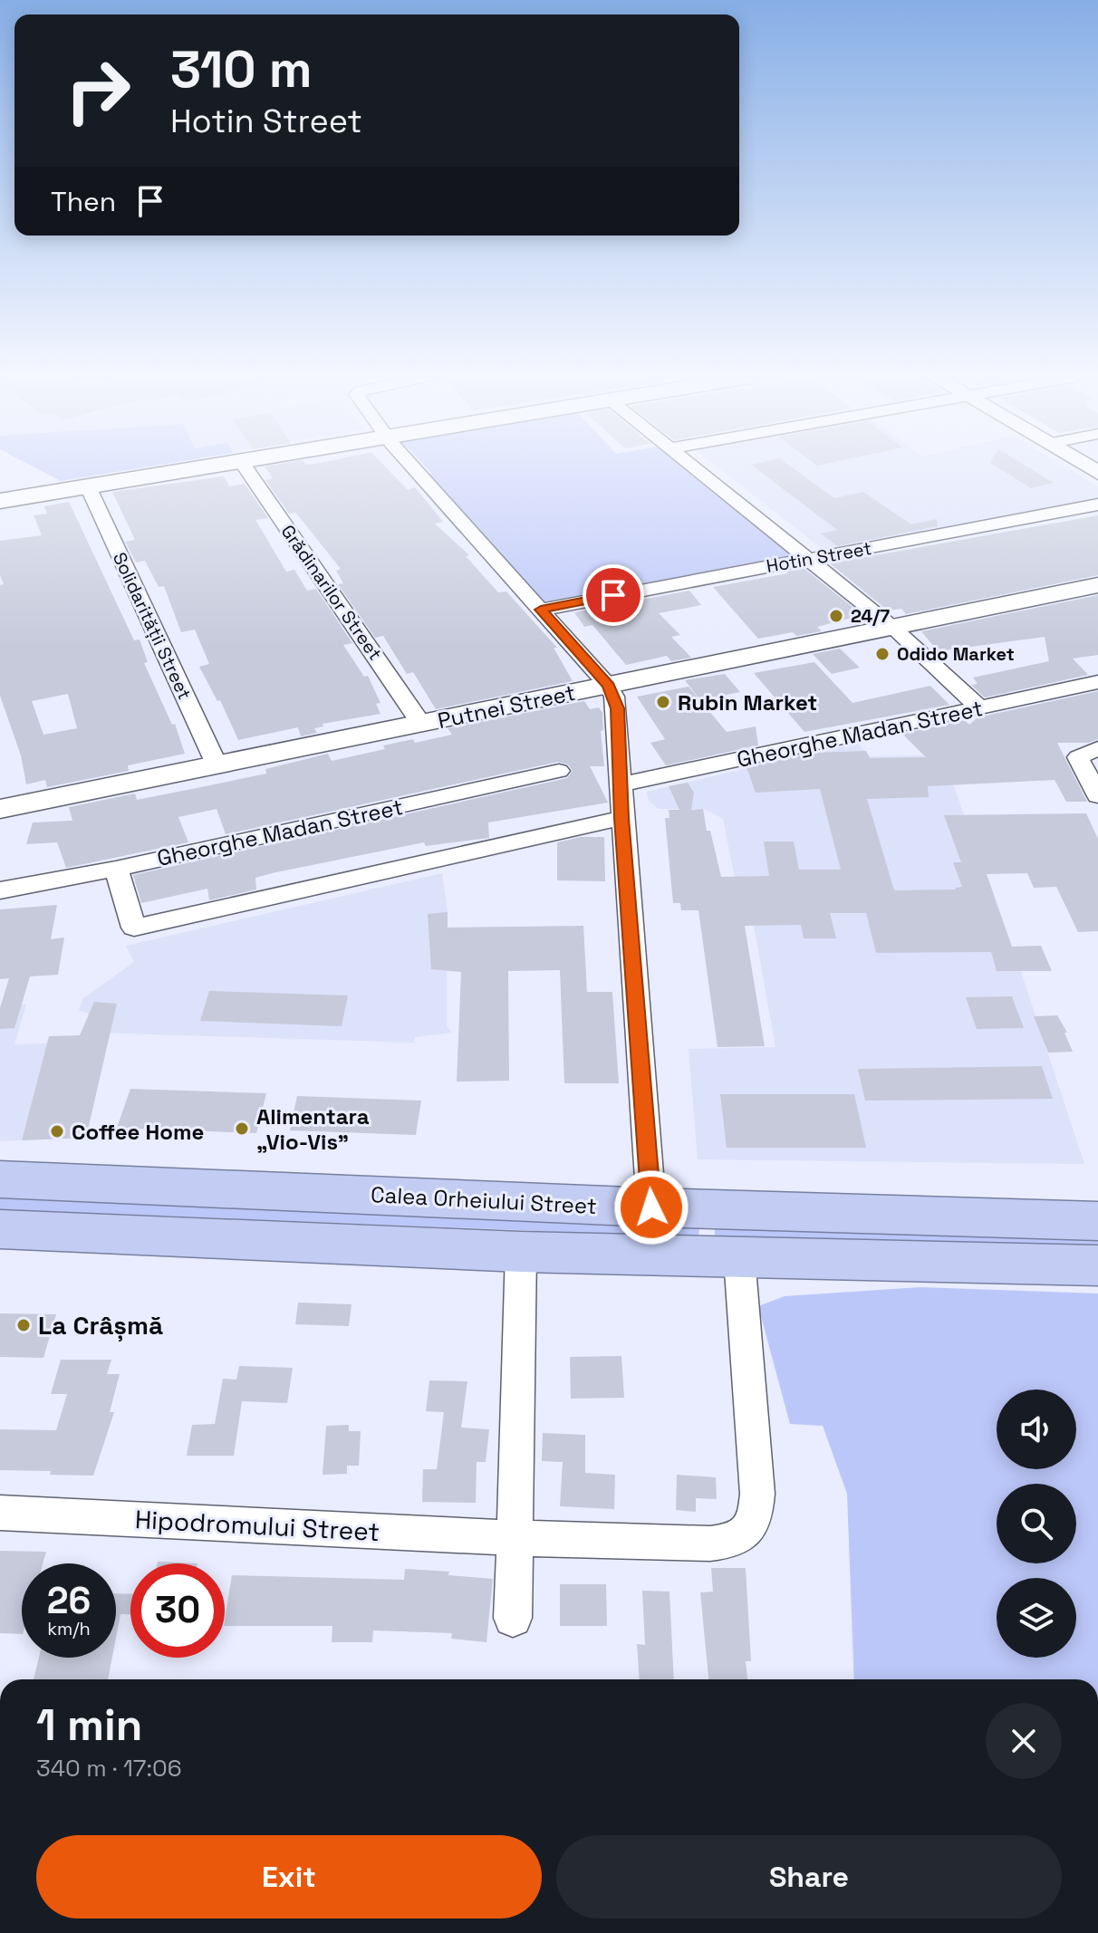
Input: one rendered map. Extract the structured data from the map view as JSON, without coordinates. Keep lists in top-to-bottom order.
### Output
{
  "streets": {
    "highway": ["Calea Orheiului Street"],
    "street": [
      "Hotin Street",
      "Grădinarilor Street",
      "Solidarității Street",
      "Putnei Street",
      "Gheorghe Madan Street",
      "Hipodromului Street"
    ]
  },
  "crossings": [
    ["Grădinarilor Street", "Putnei Street"],
    ["Solidarității Street", "Putnei Street"]
  ],
  "places": [
    "24/7",
    "Odido Market",
    "Rubin Market",
    "Alimentara „Vio-Vis”",
    "Coffee Home",
    "La Crâșmă"
  ],
  "page": {
    "turn": ["310 m", "Hotin Street"],
    "then": "Then",
    "speed": "26 km/h",
    "limit": "30",
    "heading": ["1 min", "340 m · 17:06"],
    "buttons": ["Exit", "Share"]
  }
}
